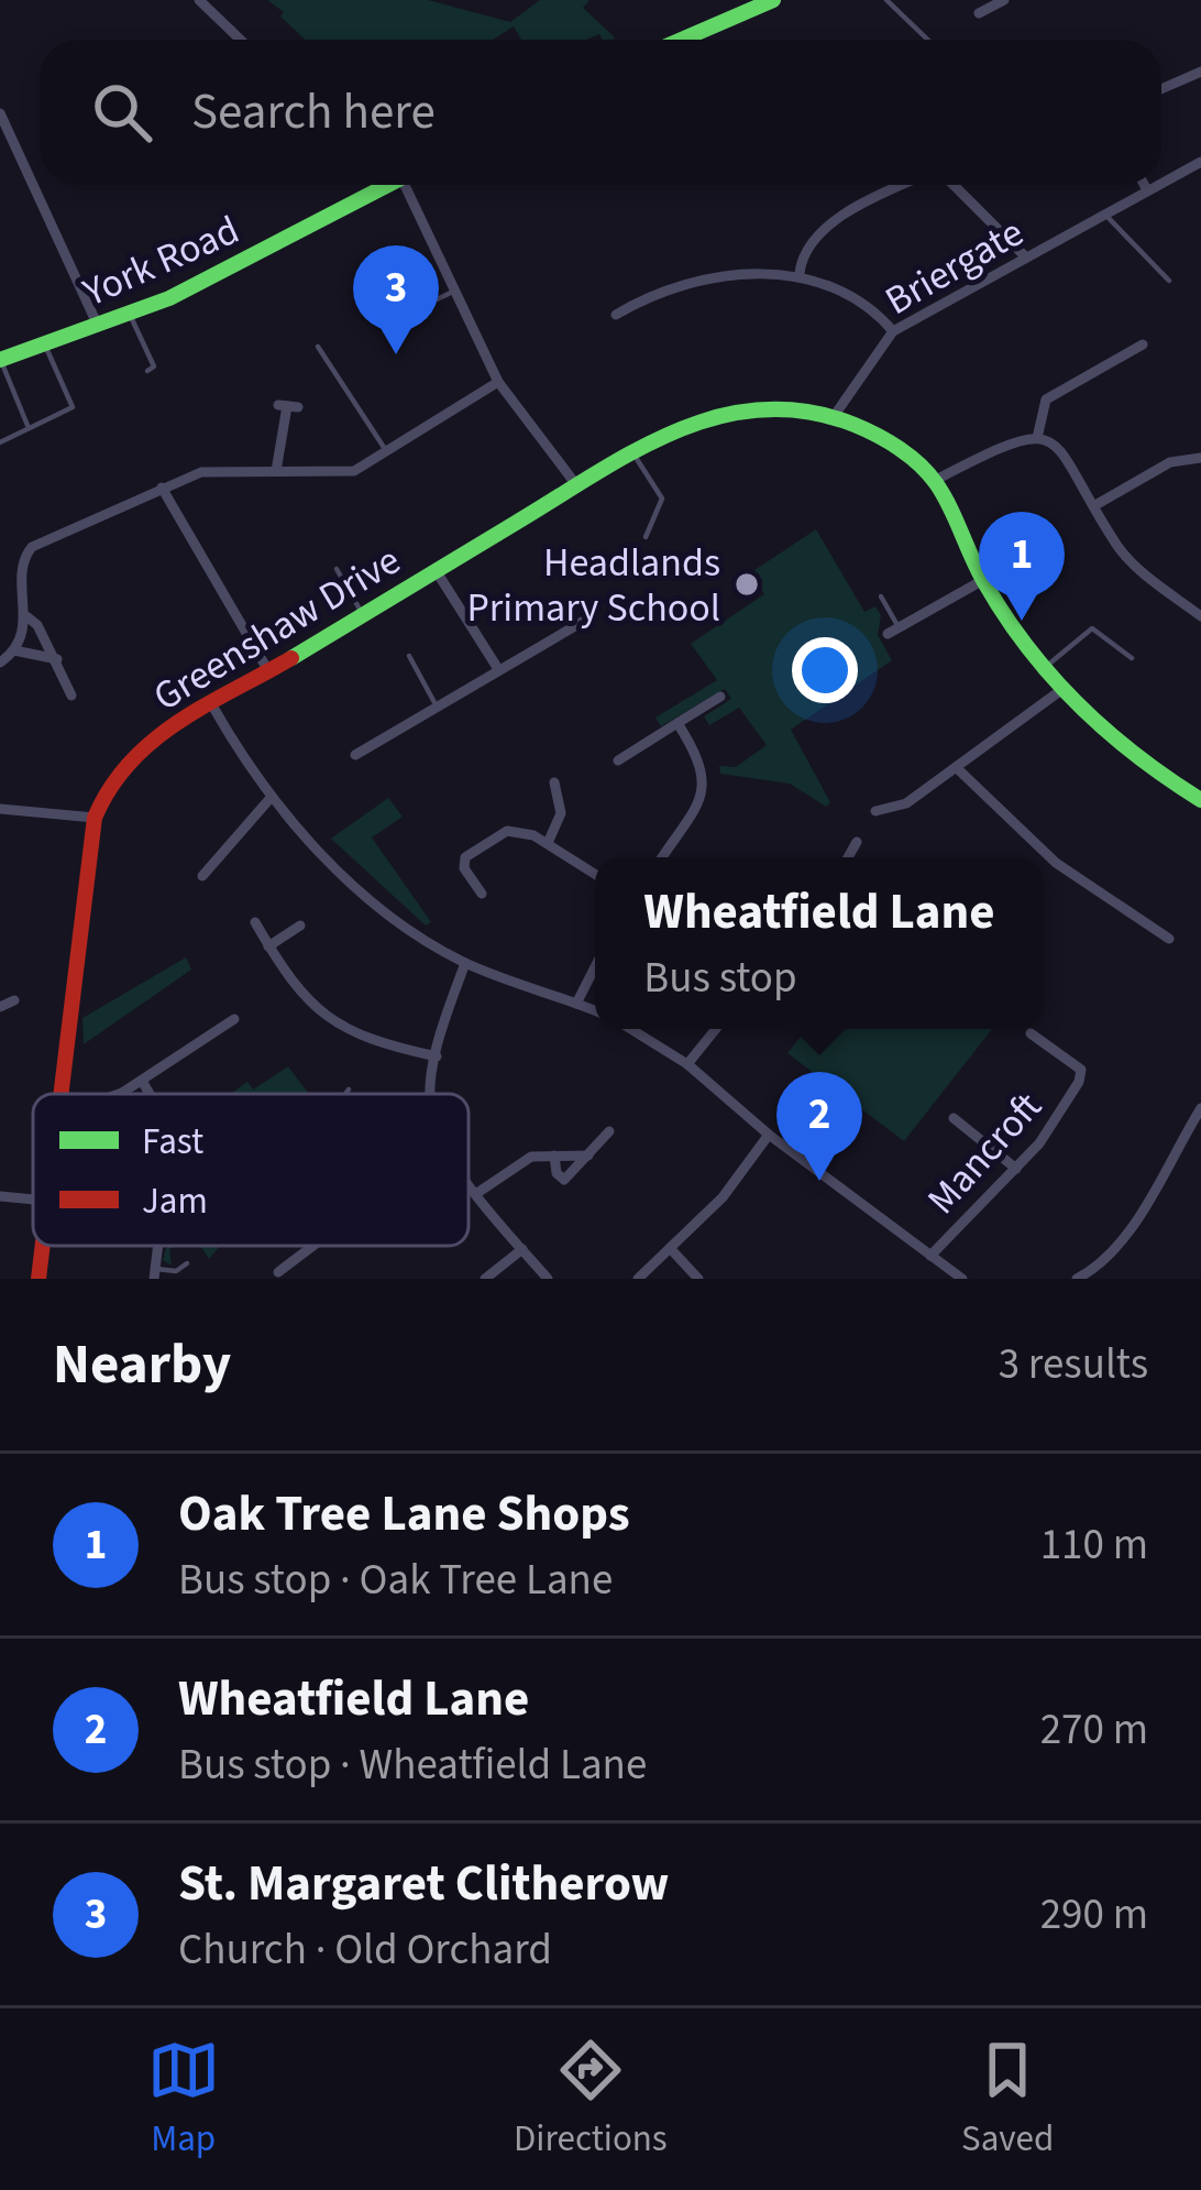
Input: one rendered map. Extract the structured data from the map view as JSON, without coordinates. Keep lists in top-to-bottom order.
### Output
{
  "streets": {
    "street": [
      "York Road",
      "Briergate",
      "Greenshaw Drive",
      "Mancroft"
    ]
  },
  "crossings": [
    ["Briergate", "Greenshaw Drive"]
  ],
  "places": ["Headlands Primary School"],
  "legend": ["Fast", "Jam"],
  "page": {
    "search": "Search here",
    "pins": ["3", "1", "2"],
    "popup": ["Wheatfield Lane", "Bus stop"],
    "heading": ["Nearby", "3 results"],
    "list": [
      {
        "mark": "1",
        "name": "Oak Tree Lane Shops",
        "note": "Bus stop · Oak Tree Lane",
        "value": "110 m"
      },
      {
        "mark": "2",
        "name": "Wheatfield Lane",
        "note": "Bus stop · Wheatfield Lane",
        "value": "270 m"
      },
      {
        "mark": "3",
        "name": "St. Margaret Clitherow",
        "note": "Church · Old Orchard",
        "value": "290 m"
      }
    ],
    "nav": ["Map", "Directions", "Saved"]
  }
}
